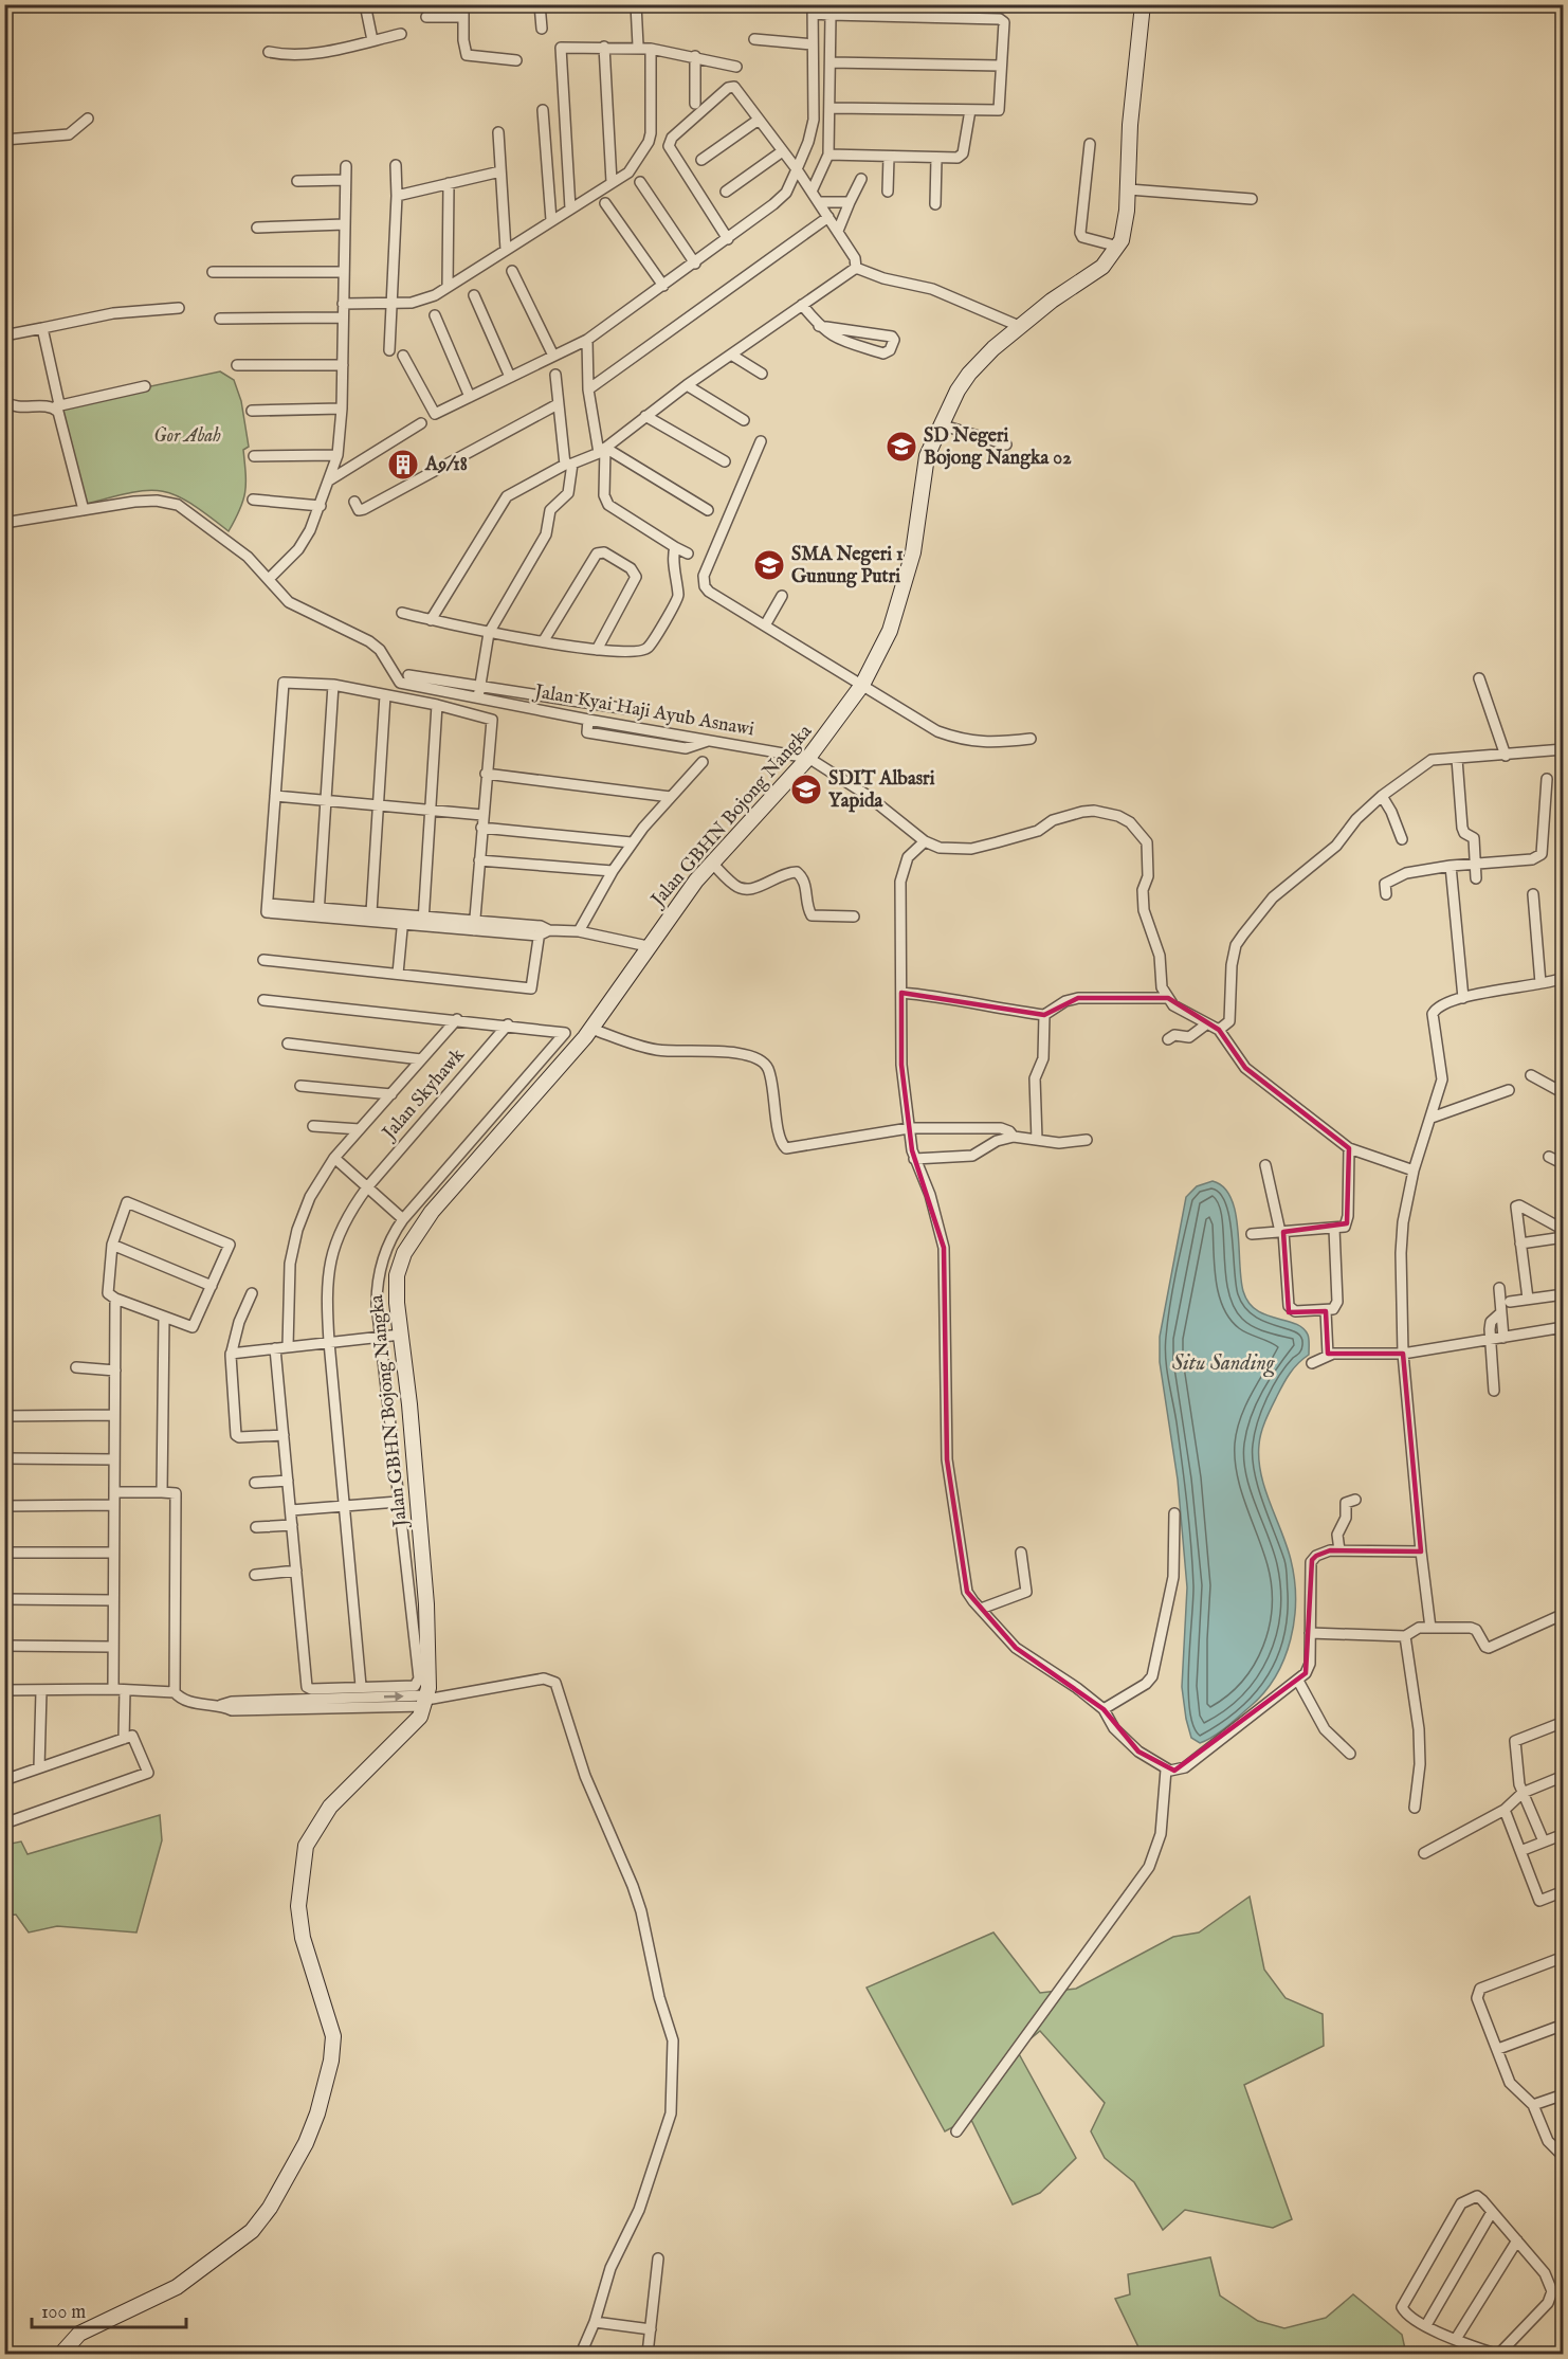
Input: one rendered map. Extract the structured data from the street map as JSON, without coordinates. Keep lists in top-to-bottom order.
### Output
{
  "streets": {
    "street": ["Jalan Kyai Haji Ayub Asnawi", "Jalan GBHN Bojong Nangka", "Jalan Skyhawk"]
  },
  "crossings": [
    ["Jalan Kyai Haji Ayub Asnawi", "Jalan GBHN Bojong Nangka"]
  ],
  "water": ["Situ Sanding"],
  "parks": ["Gor Abah"],
  "places": {
    "school or university": ["SD Negeri Bojong Nangka 02", "SMA Negeri 1 Gunung Putri", "SDIT Albasri Yapida"],
    "building": ["A9/18"]
  },
  "scale_bar": "100 m"
}
